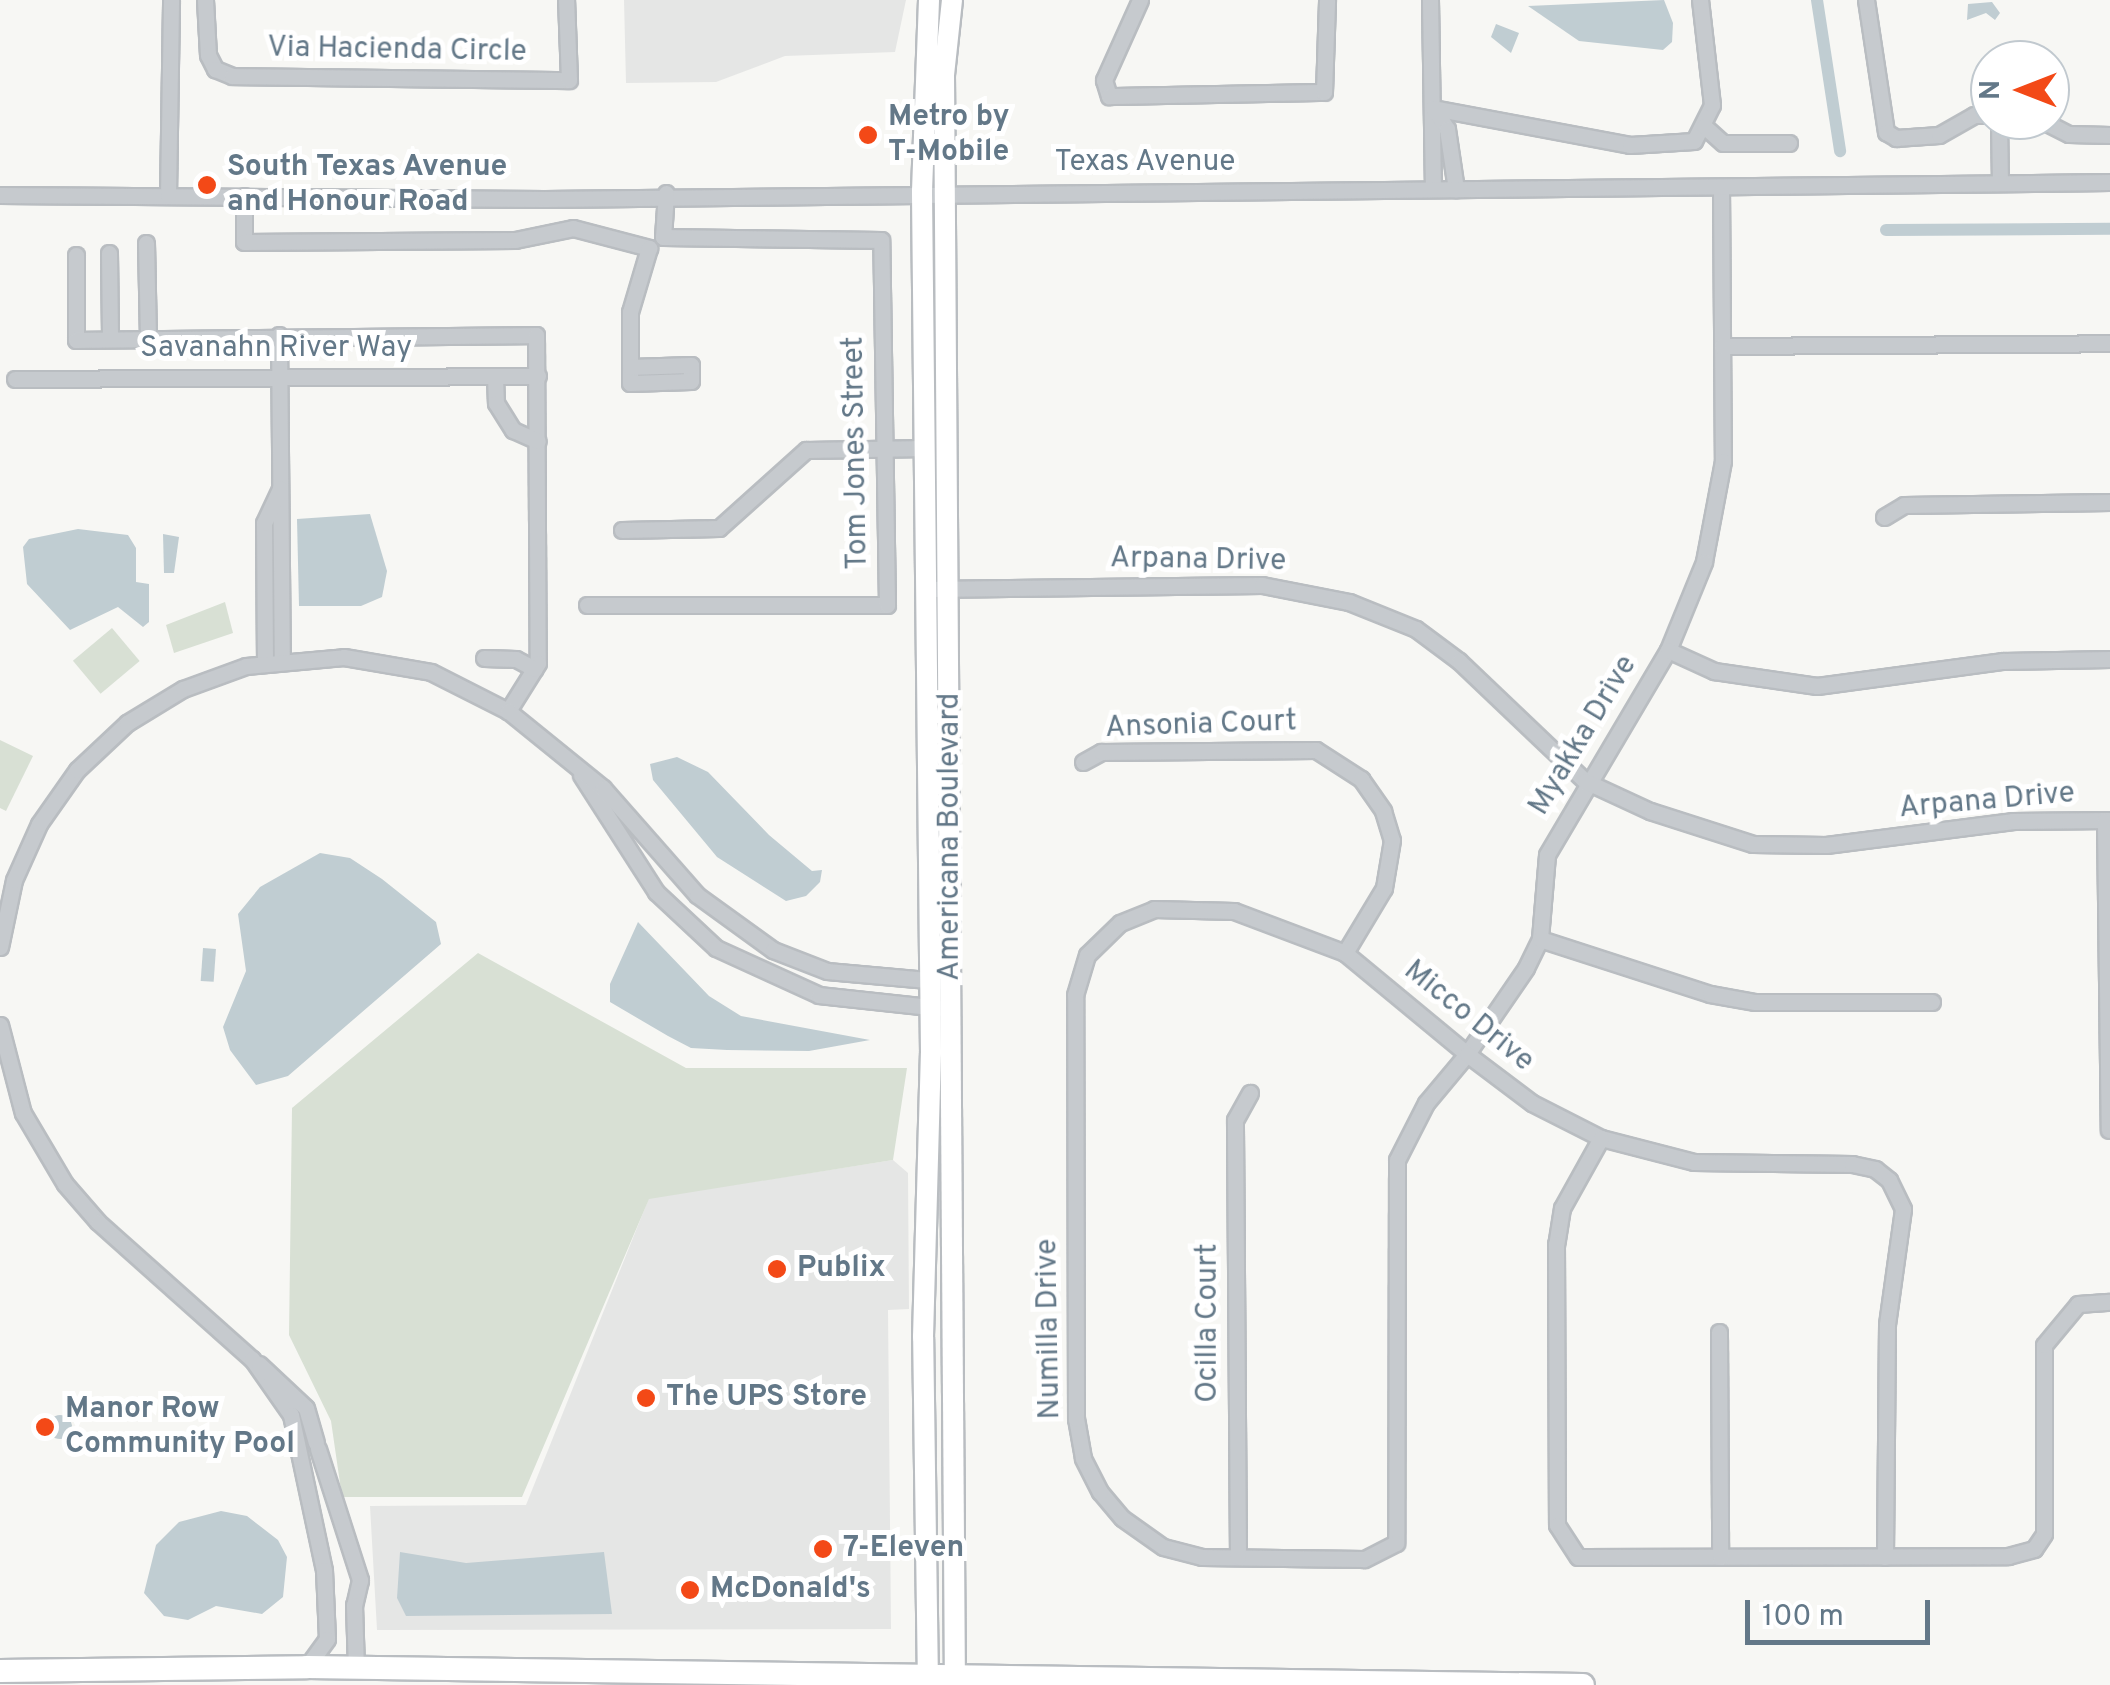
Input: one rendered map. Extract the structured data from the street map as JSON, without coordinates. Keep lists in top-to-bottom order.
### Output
{
  "streets": {
    "main road": ["Americana Boulevard"],
    "street": [
      "Via Hacienda Circle",
      "Texas Avenue",
      "Savanahn River Way",
      "Tom Jones Street",
      "Arpana Drive",
      "Ansonia Court",
      "Myakka Drive",
      "Micco Drive",
      "Ocilla Court",
      "Numilla Drive"
    ]
  },
  "crossings": [
    ["Texas Avenue", "Tom Jones Street"],
    ["Texas Avenue", "Myakka Drive"],
    ["Texas Avenue", "Americana Boulevard"],
    ["Arpana Drive", "Myakka Drive"],
    ["Arpana Drive", "Americana Boulevard"],
    ["Ansonia Court", "Micco Drive"],
    ["Myakka Drive", "Micco Drive"],
    ["Myakka Drive", "Numilla Drive"],
    ["Micco Drive", "Numilla Drive"],
    ["Ocilla Court", "Numilla Drive"]
  ],
  "places": [
    "Metro by T-Mobile",
    "South Texas Avenue and Honour Road",
    "Publix",
    "The UPS Store",
    "Manor Row Community Pool",
    "7-Eleven",
    "McDonald's"
  ],
  "scale_bar": "100 m",
  "north": "left"
}
